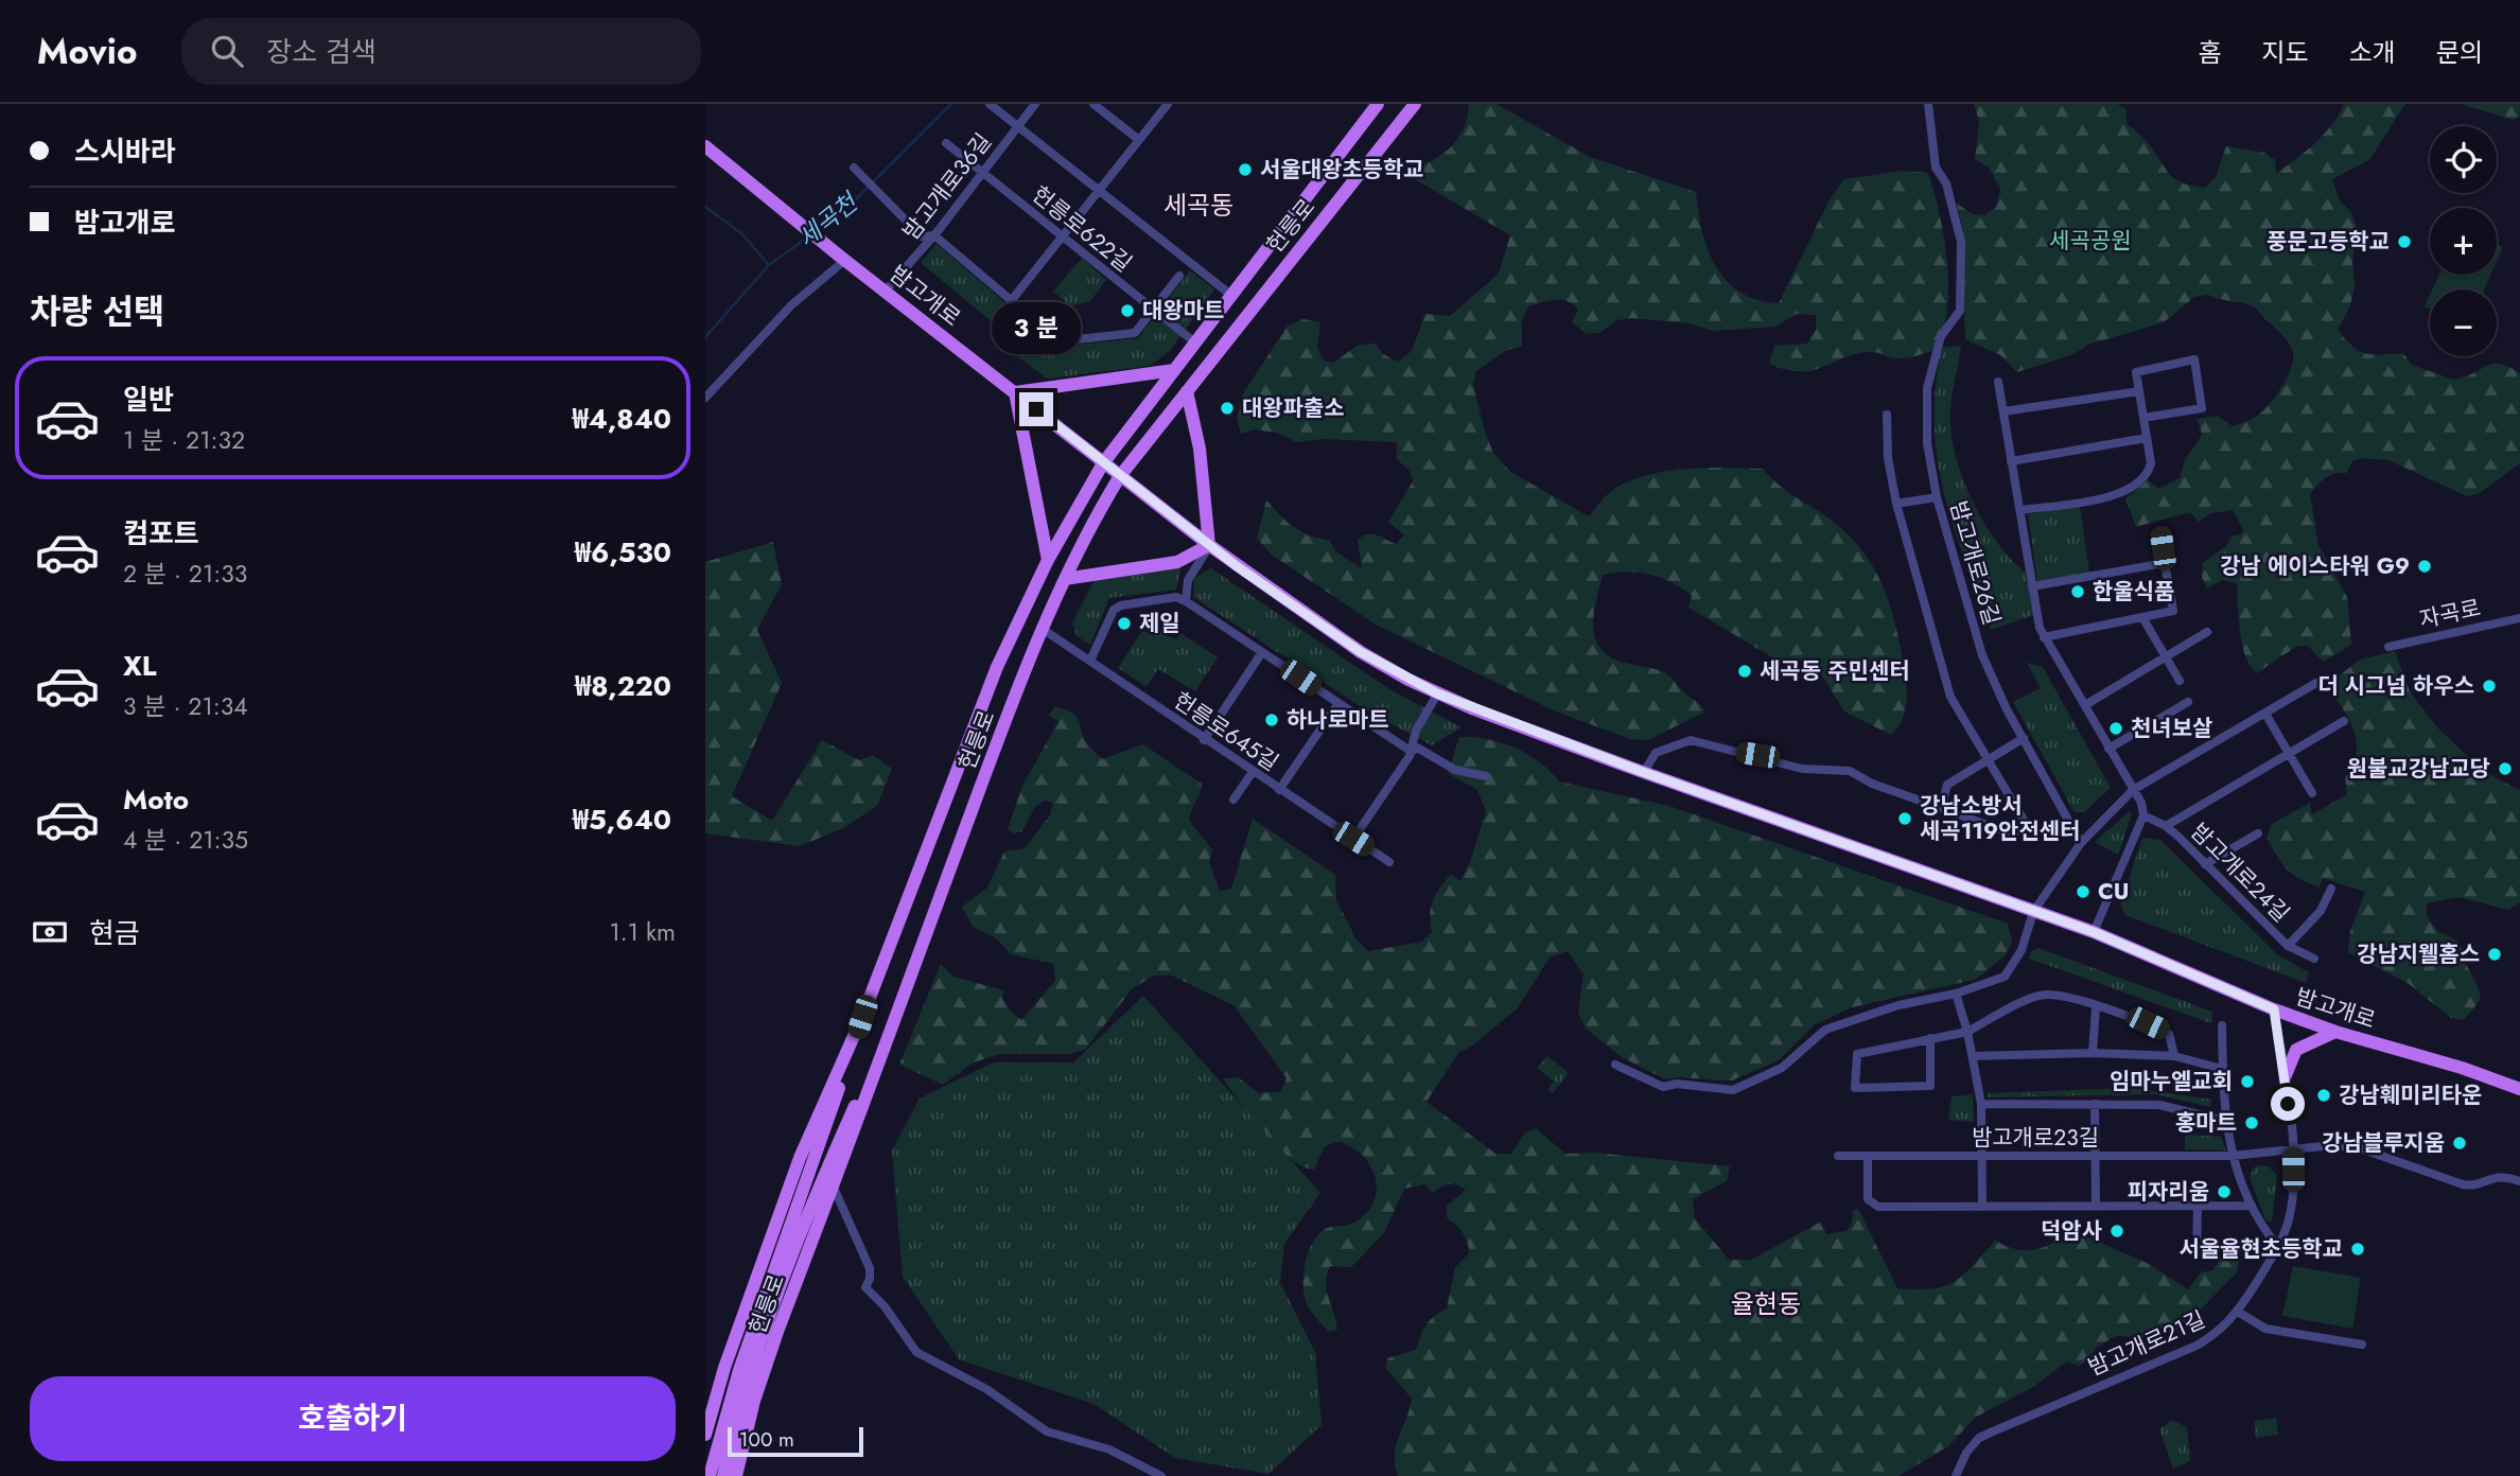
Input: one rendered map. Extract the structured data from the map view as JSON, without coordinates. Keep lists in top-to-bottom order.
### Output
{
  "streets": {
    "main road": ["헌릉로", "밤고개로"],
    "street": [
      "밤고개로36길",
      "헌릉로622길",
      "밤고개로26길",
      "자곡로",
      "헌릉로645길",
      "밤고개로24길",
      "밤고개로23길",
      "밤고개로21길"
    ]
  },
  "crossings": [
    ["밤고개로36길", "헌릉로622길"],
    ["밤고개로36길", "밤고개로"],
    ["헌릉로", "헌릉로622길"],
    ["헌릉로", "밤고개로"],
    ["헌릉로", "헌릉로645길"],
    ["밤고개로", "밤고개로21길"],
    ["밤고개로23길", "밤고개로21길"]
  ],
  "districts": ["세곡동", "율현동"],
  "water": ["세곡천"],
  "parks": ["세곡공원"],
  "places": [
    "서울대왕초등학교",
    "풍문고등학교",
    "대왕마트",
    "대왕파출소",
    "강남 에이스타워 G9",
    "한울식품",
    "제일",
    "세곡동 주민센터",
    "더 시그넘 하우스",
    "하나로마트",
    "천녀보살",
    "원불교강남교당",
    "강남소방서 세곡119안전센터",
    "CU",
    "강남지웰홈스",
    "임마누엘교회",
    "강남훼미리타운",
    "홍마트",
    "강남블루지움",
    "피자리움",
    "덕암사",
    "서울율현초등학교"
  ],
  "scale_bar": "100 m",
  "page": {
    "header": "Movio",
    "search": "장소 검색",
    "nav": [
      "홈",
      "지도",
      "소개",
      "문의"
    ],
    "banner": ["스시바라", "밤고개로"],
    "map_buttons": ["+", "−"],
    "heading": "차량 선택",
    "bubble": "3 분",
    "list": [
      {
        "name": "일반",
        "note": "1 분 · 21:32",
        "value": "₩4,840"
      },
      {
        "name": "컴포트",
        "note": "2 분 · 21:33",
        "value": "₩6,530"
      },
      {
        "name": "XL",
        "note": "3 분 · 21:34",
        "value": "₩8,220"
      },
      {
        "name": "Moto",
        "note": "4 분 · 21:35",
        "value": "₩5,640"
      }
    ],
    "pay": ["현금", "1.1 km"],
    "buttons": "호출하기",
    "scale": "100 m"
  }
}
